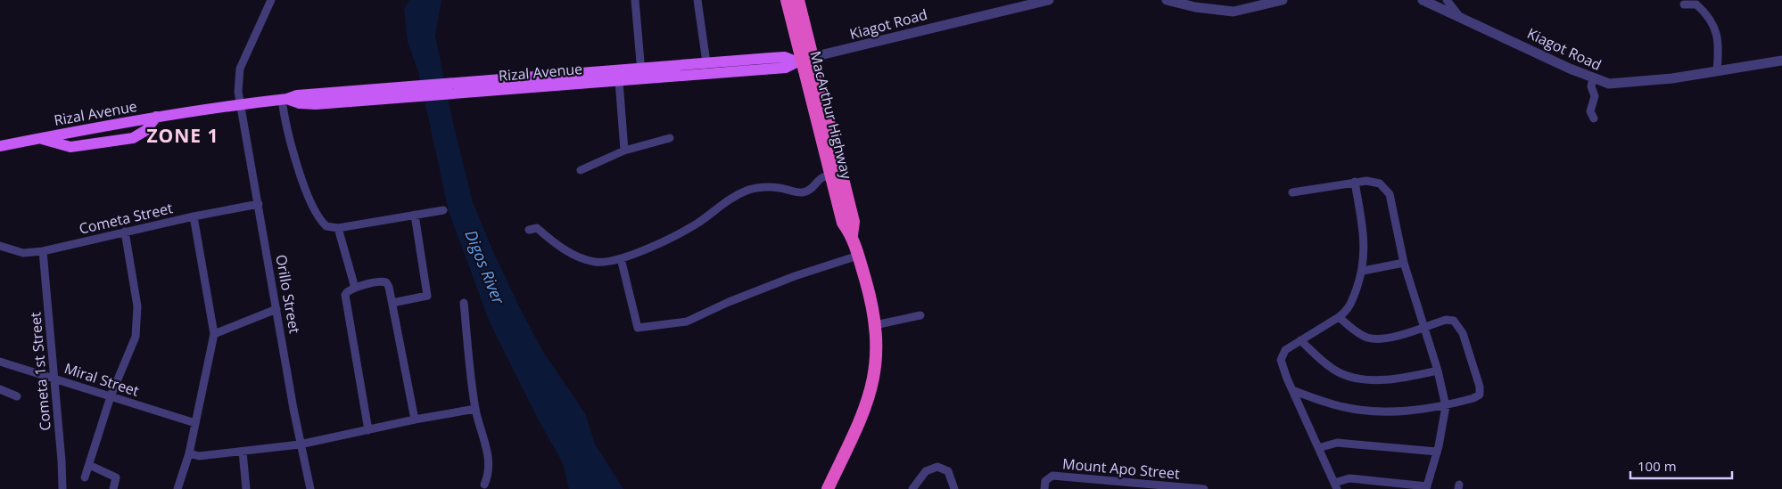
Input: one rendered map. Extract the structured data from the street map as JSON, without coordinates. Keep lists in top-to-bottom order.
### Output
{
  "streets": {
    "highway": ["MacArthur Highway"],
    "main road": ["Rizal Avenue"],
    "street": [
      "Kiagot Road",
      "Cometa Street",
      "Orillo Street",
      "Cometa 1st Street",
      "Miral Street",
      "Mount Apo Street"
    ]
  },
  "crossings": [
    ["Kiagot Road", "Rizal Avenue"],
    ["Kiagot Road", "MacArthur Highway"],
    ["Rizal Avenue", "MacArthur Highway"],
    ["Rizal Avenue", "Orillo Street"],
    ["Cometa Street", "Orillo Street"],
    ["Cometa Street", "Cometa 1st Street"],
    ["Cometa 1st Street", "Miral Street"]
  ],
  "districts": ["ZONE 1"],
  "water": ["Digos River"],
  "scale_bar": "100 m"
}
